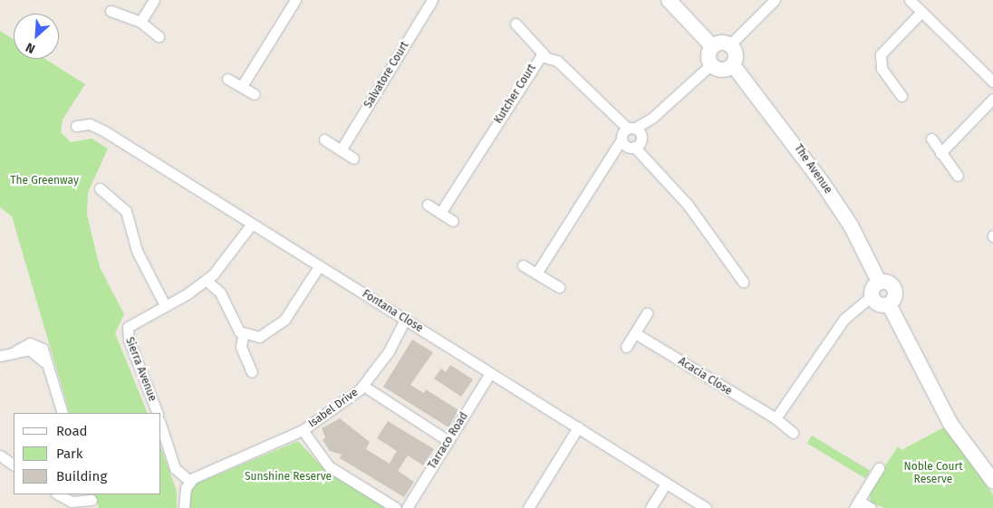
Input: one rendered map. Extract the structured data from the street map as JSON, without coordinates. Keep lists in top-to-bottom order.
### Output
{
  "streets": {
    "street": [
      "Salvatore Court",
      "Kutcher Court",
      "The Avenue",
      "Fontana Close",
      "Sierra Avenue",
      "Acacia Close",
      "Isabel Drive",
      "Tarraco Road"
    ]
  },
  "crossings": [
    ["Fontana Close", "Sierra Avenue"],
    ["Fontana Close", "Isabel Drive"],
    ["Fontana Close", "Tarraco Road"]
  ],
  "parks": ["The Greenway", "Noble Court Reserve", "Sunshine Reserve"],
  "legend": ["Road", "Park", "Building"],
  "north": "bottom left"
}
